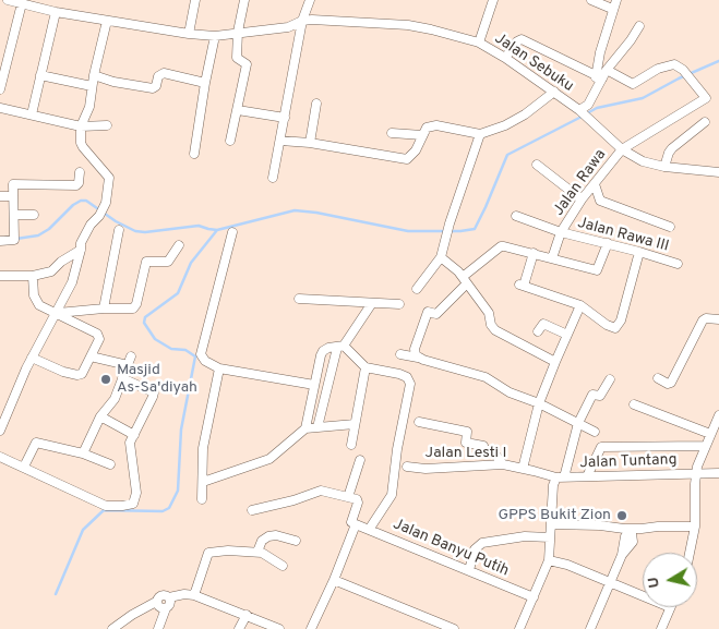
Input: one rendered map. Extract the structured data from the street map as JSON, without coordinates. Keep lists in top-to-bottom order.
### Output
{
  "streets": {
    "street": [
      "Jalan Sebuku",
      "Jalan Rawa",
      "Jalan Rawa III",
      "Jalan Lesti I",
      "Jalan Tuntang",
      "Jalan Banyu Putih"
    ]
  },
  "crossings": [
    ["Jalan Sebuku", "Jalan Rawa"],
    ["Jalan Rawa", "Jalan Rawa III"],
    ["Jalan Lesti I", "Jalan Tuntang"]
  ],
  "places": ["Masjid As-Sa'diyah", "GPPS Bukit Zion"],
  "north": "left"
}
